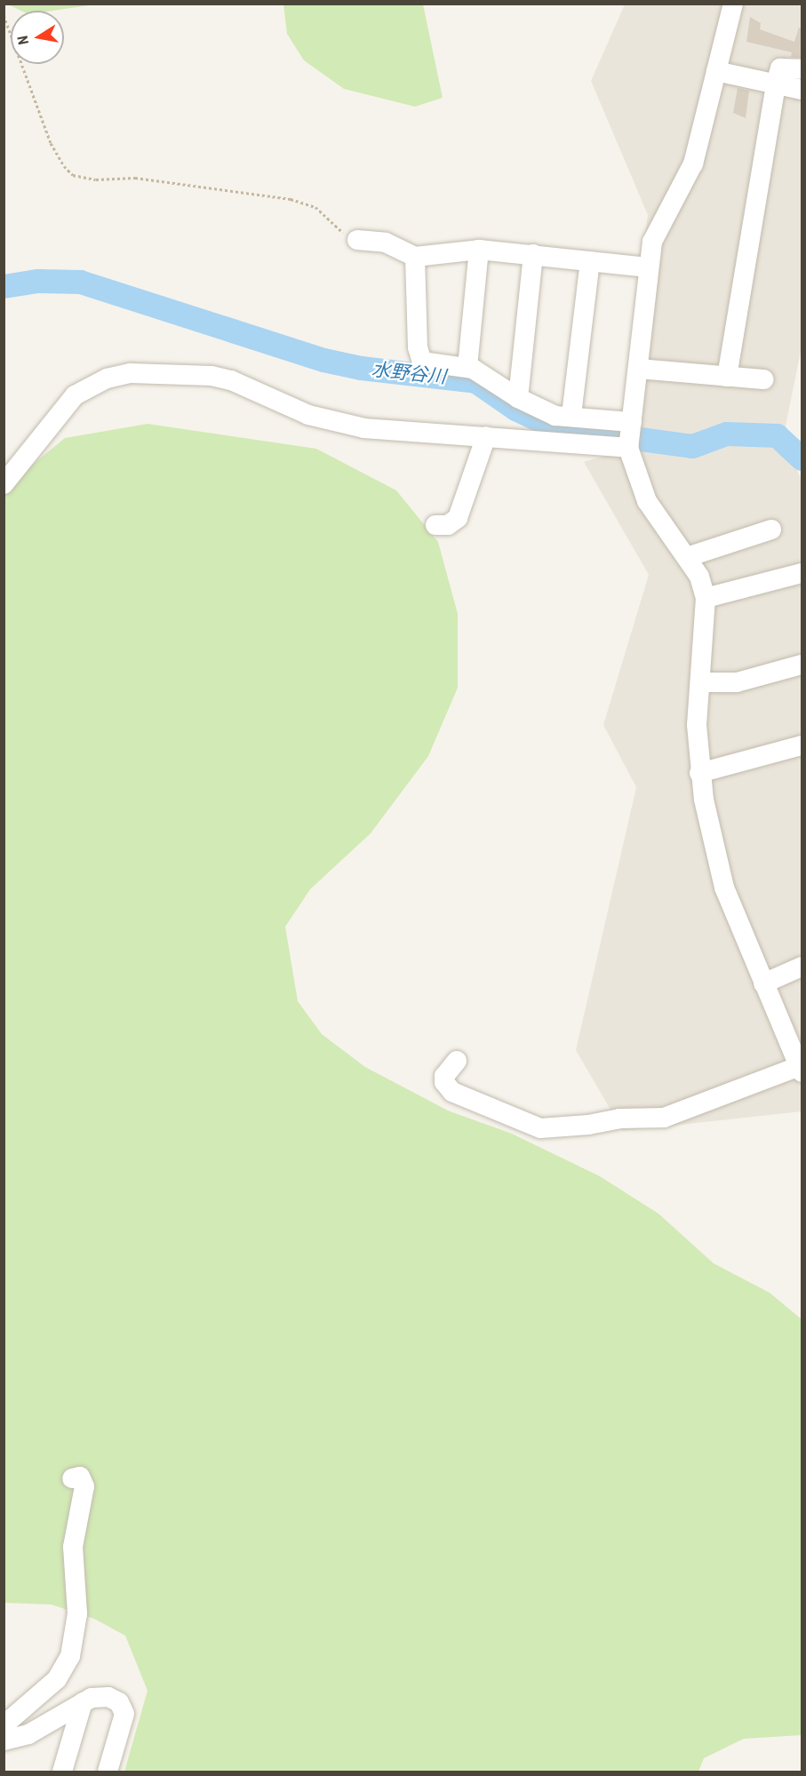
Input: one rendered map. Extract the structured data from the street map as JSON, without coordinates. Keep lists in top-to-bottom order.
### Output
{
  "water": ["水野谷川"],
  "north": "left"
}
